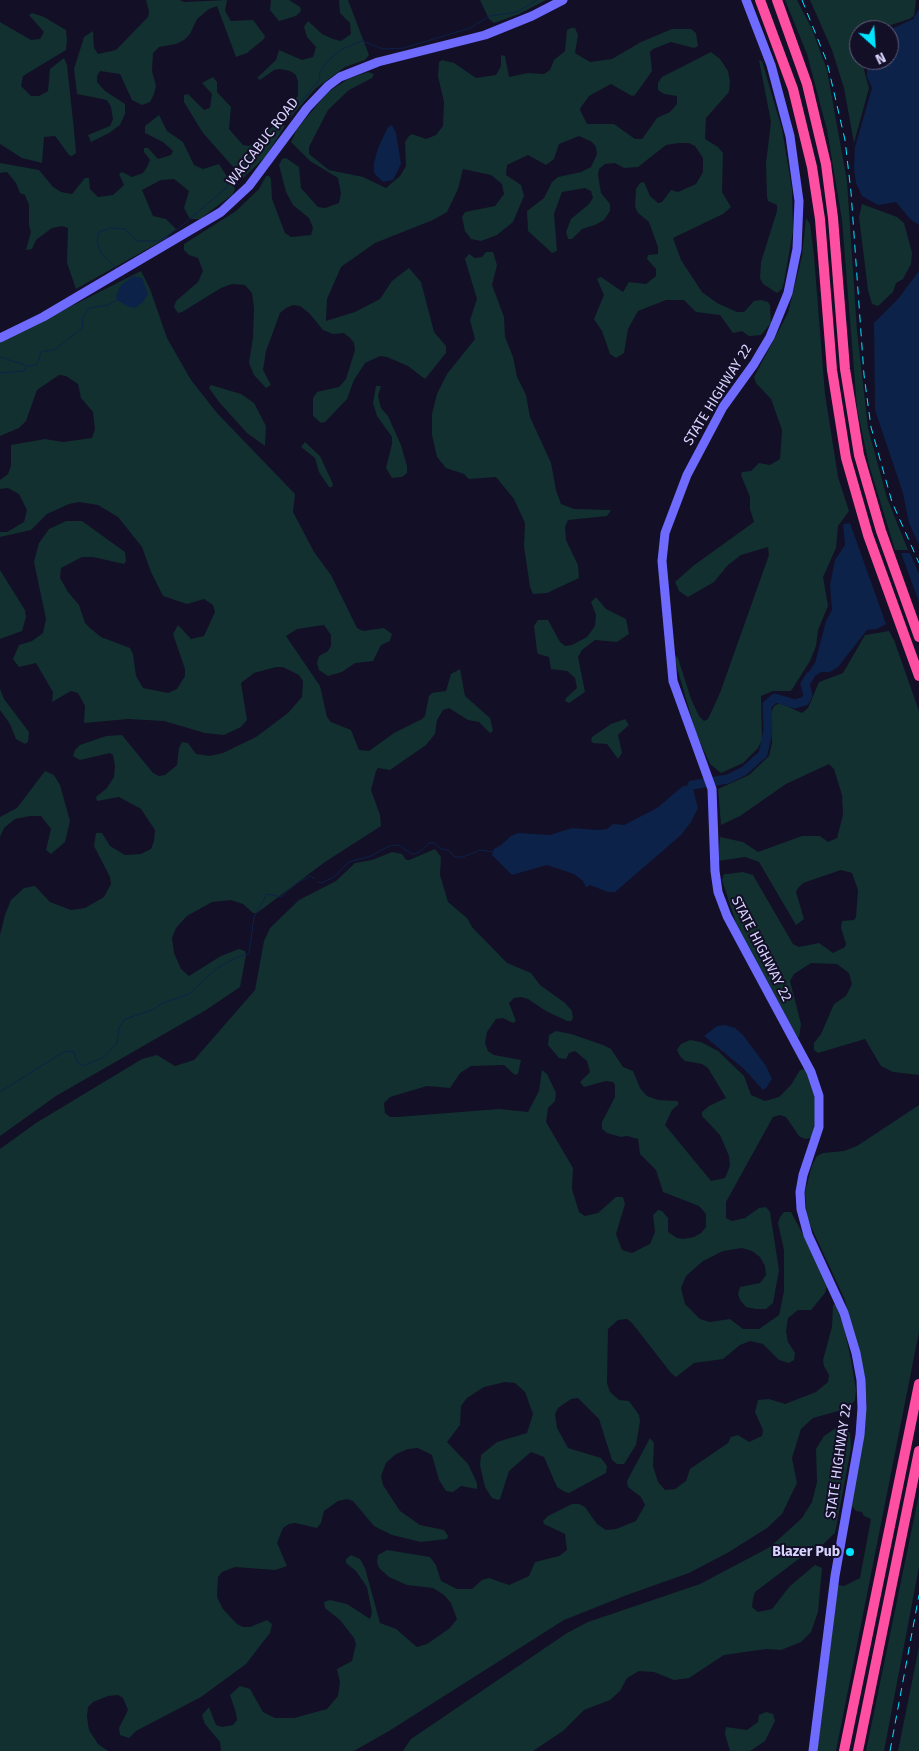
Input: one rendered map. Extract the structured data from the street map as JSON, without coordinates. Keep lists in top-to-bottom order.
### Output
{
  "streets": {
    "main road": ["WACCABUC ROAD", "STATE HIGHWAY 22"]
  },
  "places": ["Blazer Pub"],
  "north": "bottom right"
}
